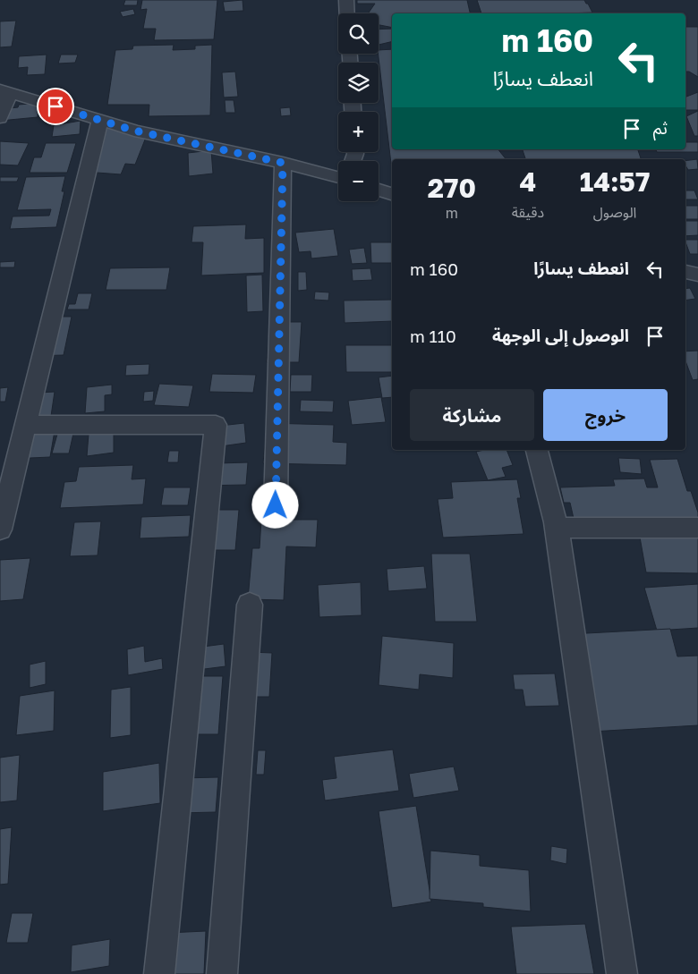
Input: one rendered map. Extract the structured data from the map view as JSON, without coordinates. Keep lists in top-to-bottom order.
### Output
{
  "page": {
    "map_buttons": ["+", "−"],
    "turn": ["160 m", "انعطف يسارًا"],
    "then": "ثم",
    "eta": [
      "14:57",
      "الوصول",
      "4",
      "دقيقة",
      "270",
      "m"
    ],
    "list": [
      {
        "name": "انعطف يسارًا",
        "value": "160 m"
      },
      {
        "name": "الوصول إلى الوجهة",
        "value": "110 m"
      }
    ],
    "buttons": ["خروج", "مشاركة"]
  }
}
